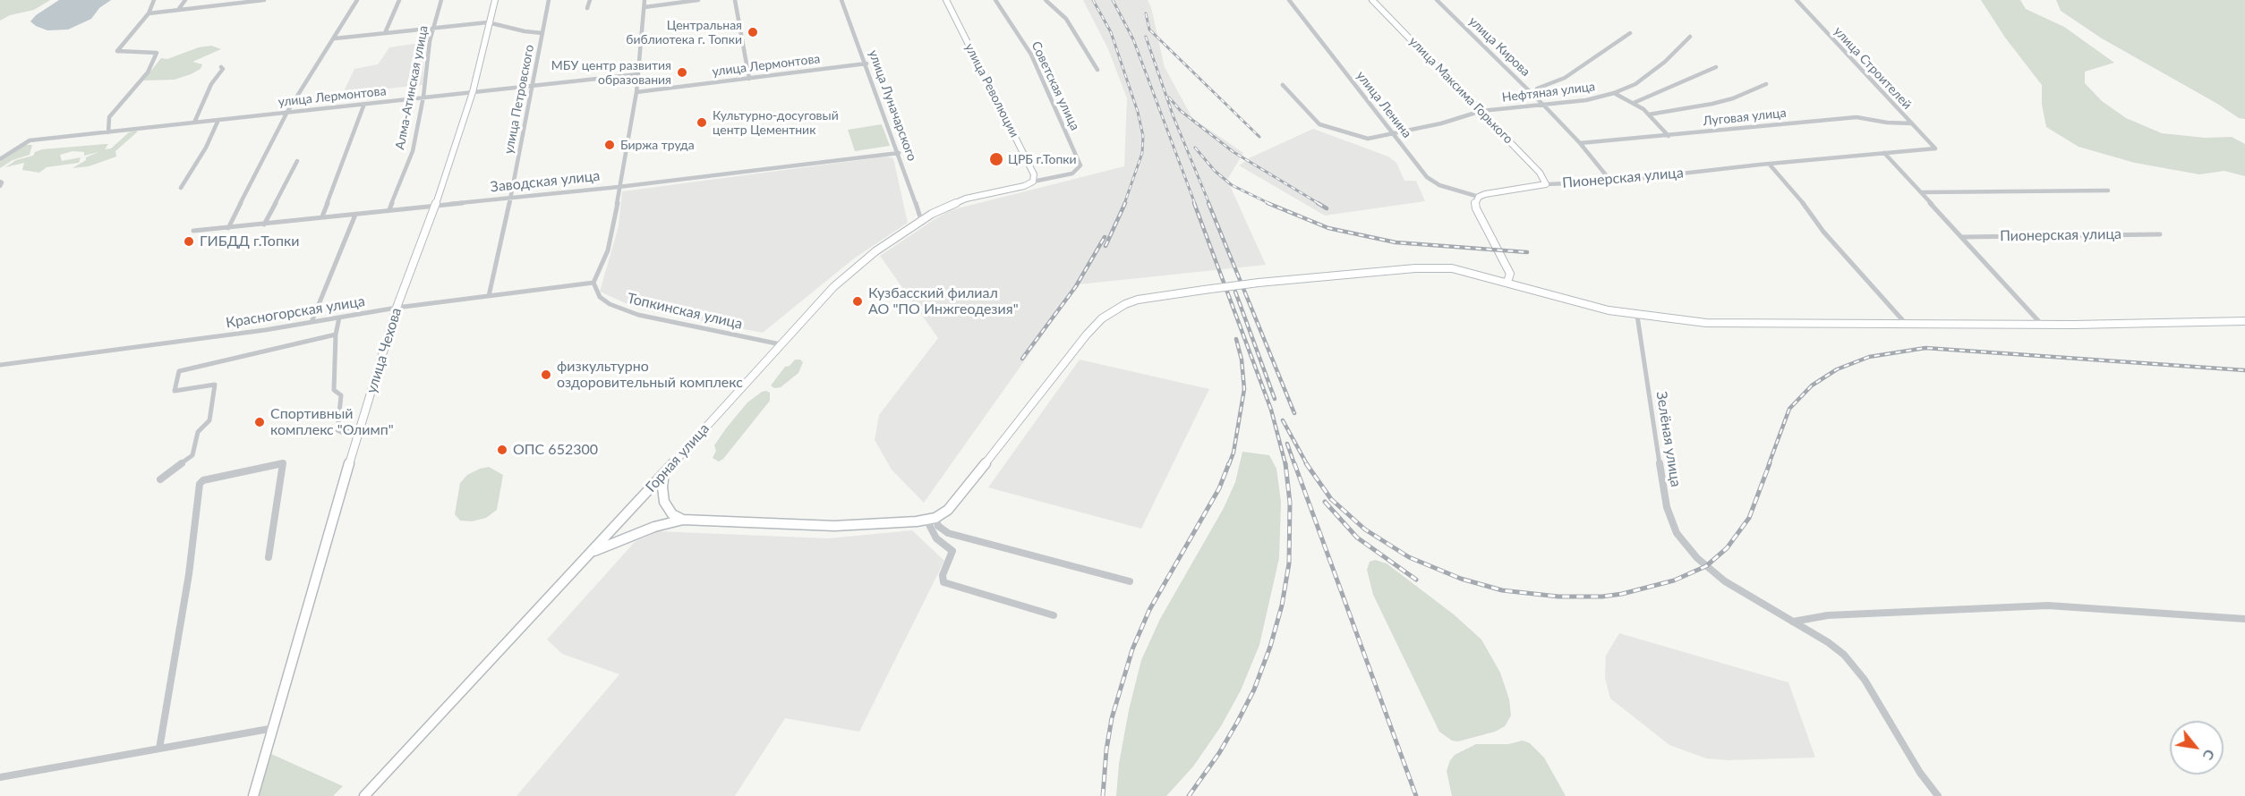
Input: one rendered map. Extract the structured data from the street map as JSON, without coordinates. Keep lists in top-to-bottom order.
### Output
{
  "streets": {
    "street": [
      "улица Кирова",
      "улица Лермонтова",
      "улица Строителей",
      "Советская улица",
      "Алма-Атинская улица",
      "улица Революции",
      "улица Максима Горького",
      "Нефтяная улица",
      "улица Петровского",
      "улица Ленина",
      "улица Луначарского",
      "Луговая улица",
      "Пионерская улица",
      "Заводская улица",
      "Топкинская улица",
      "Красногорская улица",
      "улица Чехова",
      "Зелёная улица",
      "Горная улица"
    ]
  },
  "crossings": [
    ["улица Кирова", "Нефтяная улица"],
    ["улица Кирова", "Луговая улица"],
    ["улица Кирова", "Пионерская улица"],
    ["улица Лермонтова", "Алма-Атинская улица"],
    ["улица Лермонтова", "улица Петровского"],
    ["улица Лермонтова", "улица Луначарского"],
    ["улица Лермонтова", "улица Чехова"],
    ["улица Строителей", "Луговая улица"],
    ["улица Строителей", "Пионерская улица"],
    ["Советская улица", "улица Революции"],
    ["Советская улица", "Горная улица"],
    ["Алма-Атинская улица", "Заводская улица"],
    ["улица Революции", "Горная улица"],
    ["улица Максима Горького", "Нефтяная улица"],
    ["улица Максима Горького", "Пионерская улица"],
    ["Нефтяная улица", "улица Ленина"],
    ["улица Петровского", "Заводская улица"],
    ["улица Петровского", "Красногорская улица"],
    ["улица Ленина", "Пионерская улица"],
    ["улица Луначарского", "Заводская улица"],
    ["улица Луначарского", "Горная улица"],
    ["Заводская улица", "улица Чехова"],
    ["Топкинская улица", "Красногорская улица"],
    ["Топкинская улица", "Горная улица"],
    ["Красногорская улица", "улица Чехова"]
  ],
  "places": [
    "Центральная библиотека г. Топки",
    "МБУ центр развития образования",
    "Культурно-досуговый центр Цементник",
    "Биржа труда",
    "ЦРБ г.Топки",
    "ГИБДД г.Топки",
    "Кузбасский филиал АО \"ПО Инжгеодезия\"",
    "физкультурно оздоровительный комплекс",
    "Спортивный комплекс \"Олимп\"",
    "ОПС 652300"
  ],
  "north": "bottom right"
}
